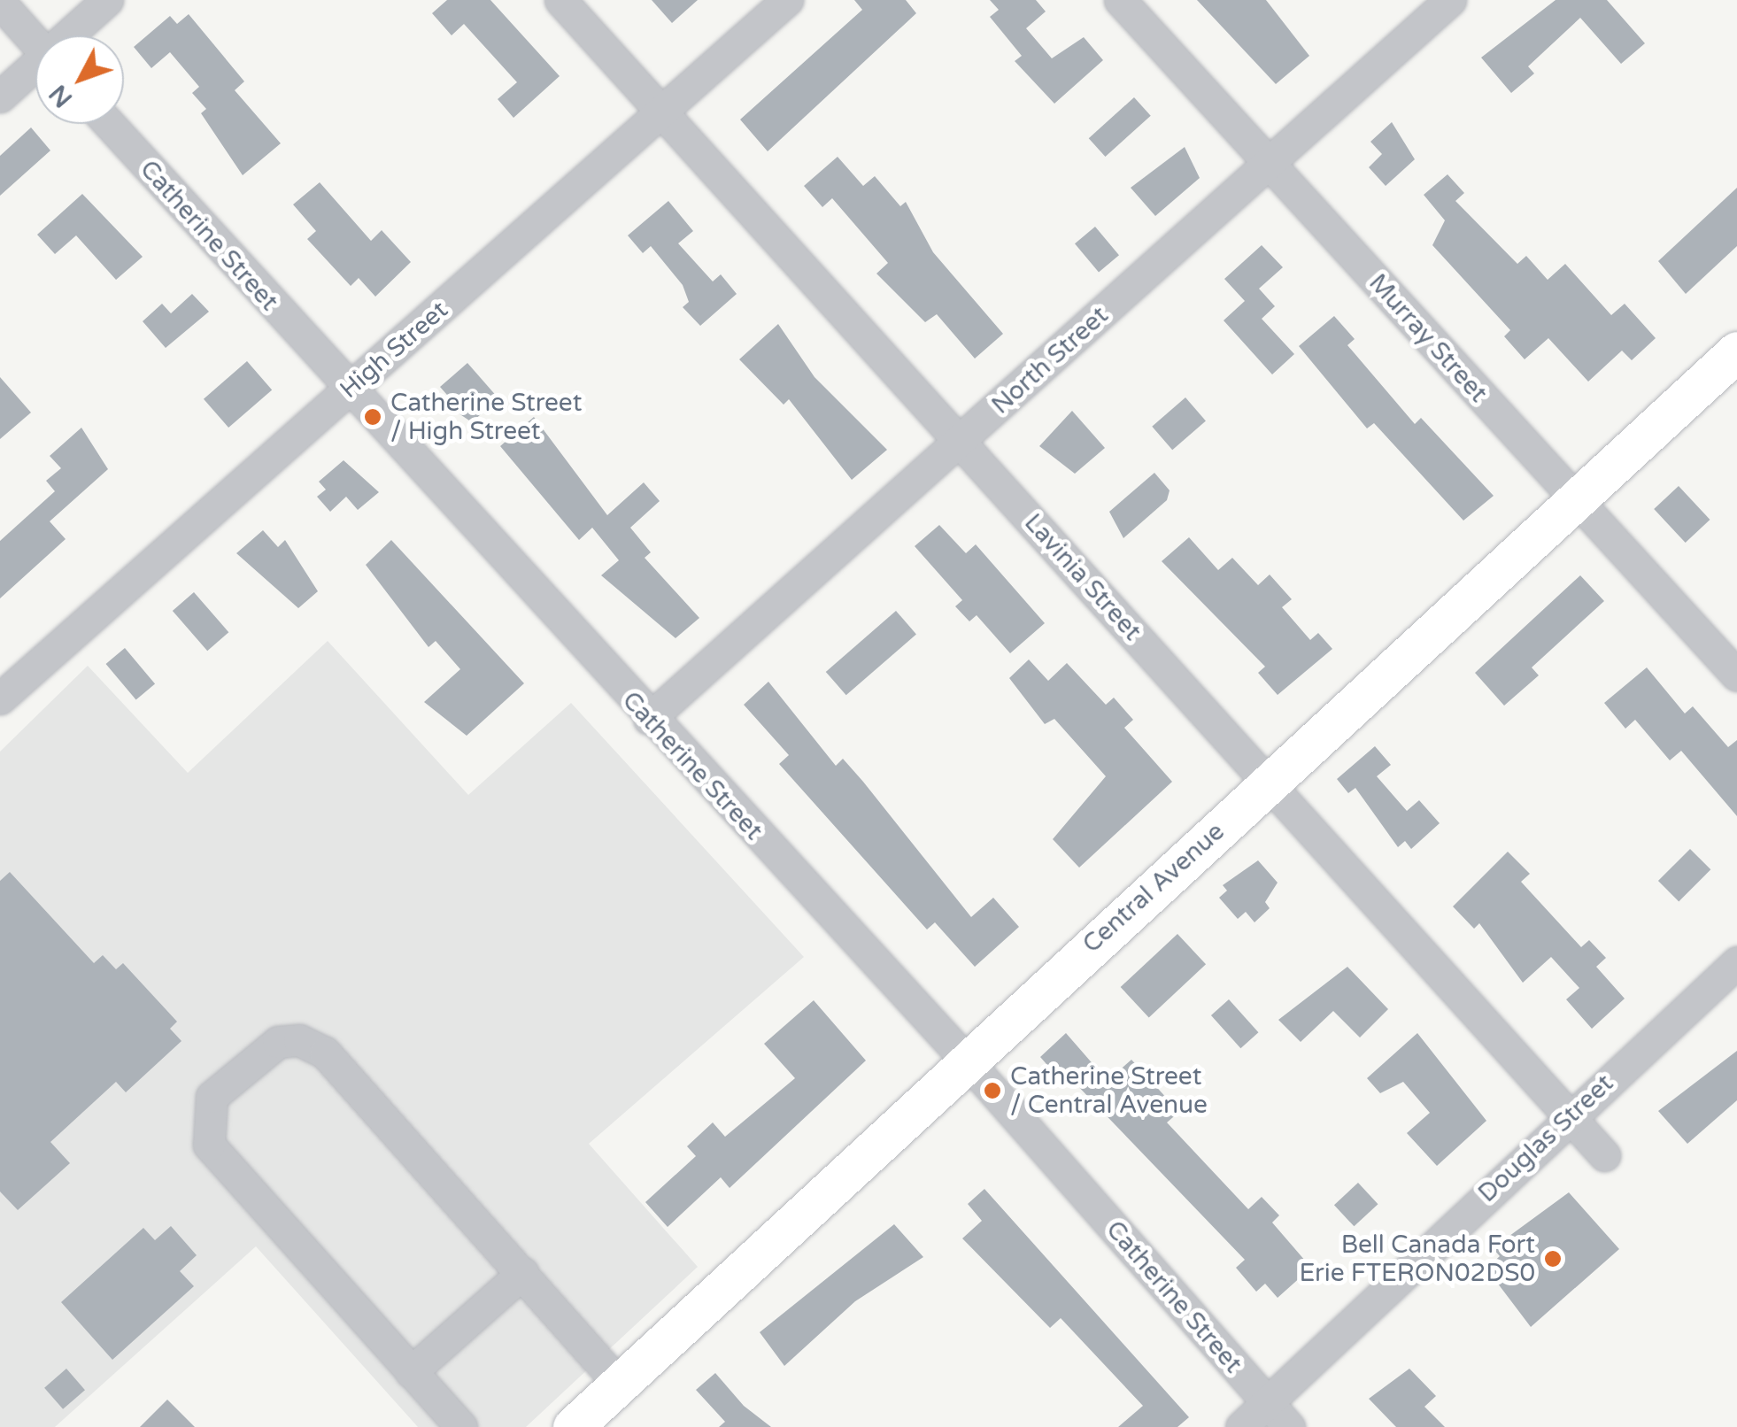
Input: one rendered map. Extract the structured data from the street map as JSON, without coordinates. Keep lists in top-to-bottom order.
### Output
{
  "streets": {
    "main road": ["Central Avenue"],
    "street": [
      "Catherine Street",
      "Murray Street",
      "High Street",
      "North Street",
      "Lavinia Street",
      "Douglas Street"
    ]
  },
  "crossings": [
    ["Catherine Street", "High Street"],
    ["Catherine Street", "North Street"],
    ["Catherine Street", "Central Avenue"],
    ["Catherine Street", "Douglas Street"],
    ["Murray Street", "North Street"],
    ["Murray Street", "Central Avenue"],
    ["High Street", "Lavinia Street"],
    ["North Street", "Lavinia Street"],
    ["Lavinia Street", "Central Avenue"],
    ["Lavinia Street", "Douglas Street"]
  ],
  "places": ["Catherine Street / High Street", "Catherine Street / Central Avenue", "Bell Canada Fort Erie FTERON02DS0"],
  "north": "bottom left"
}
